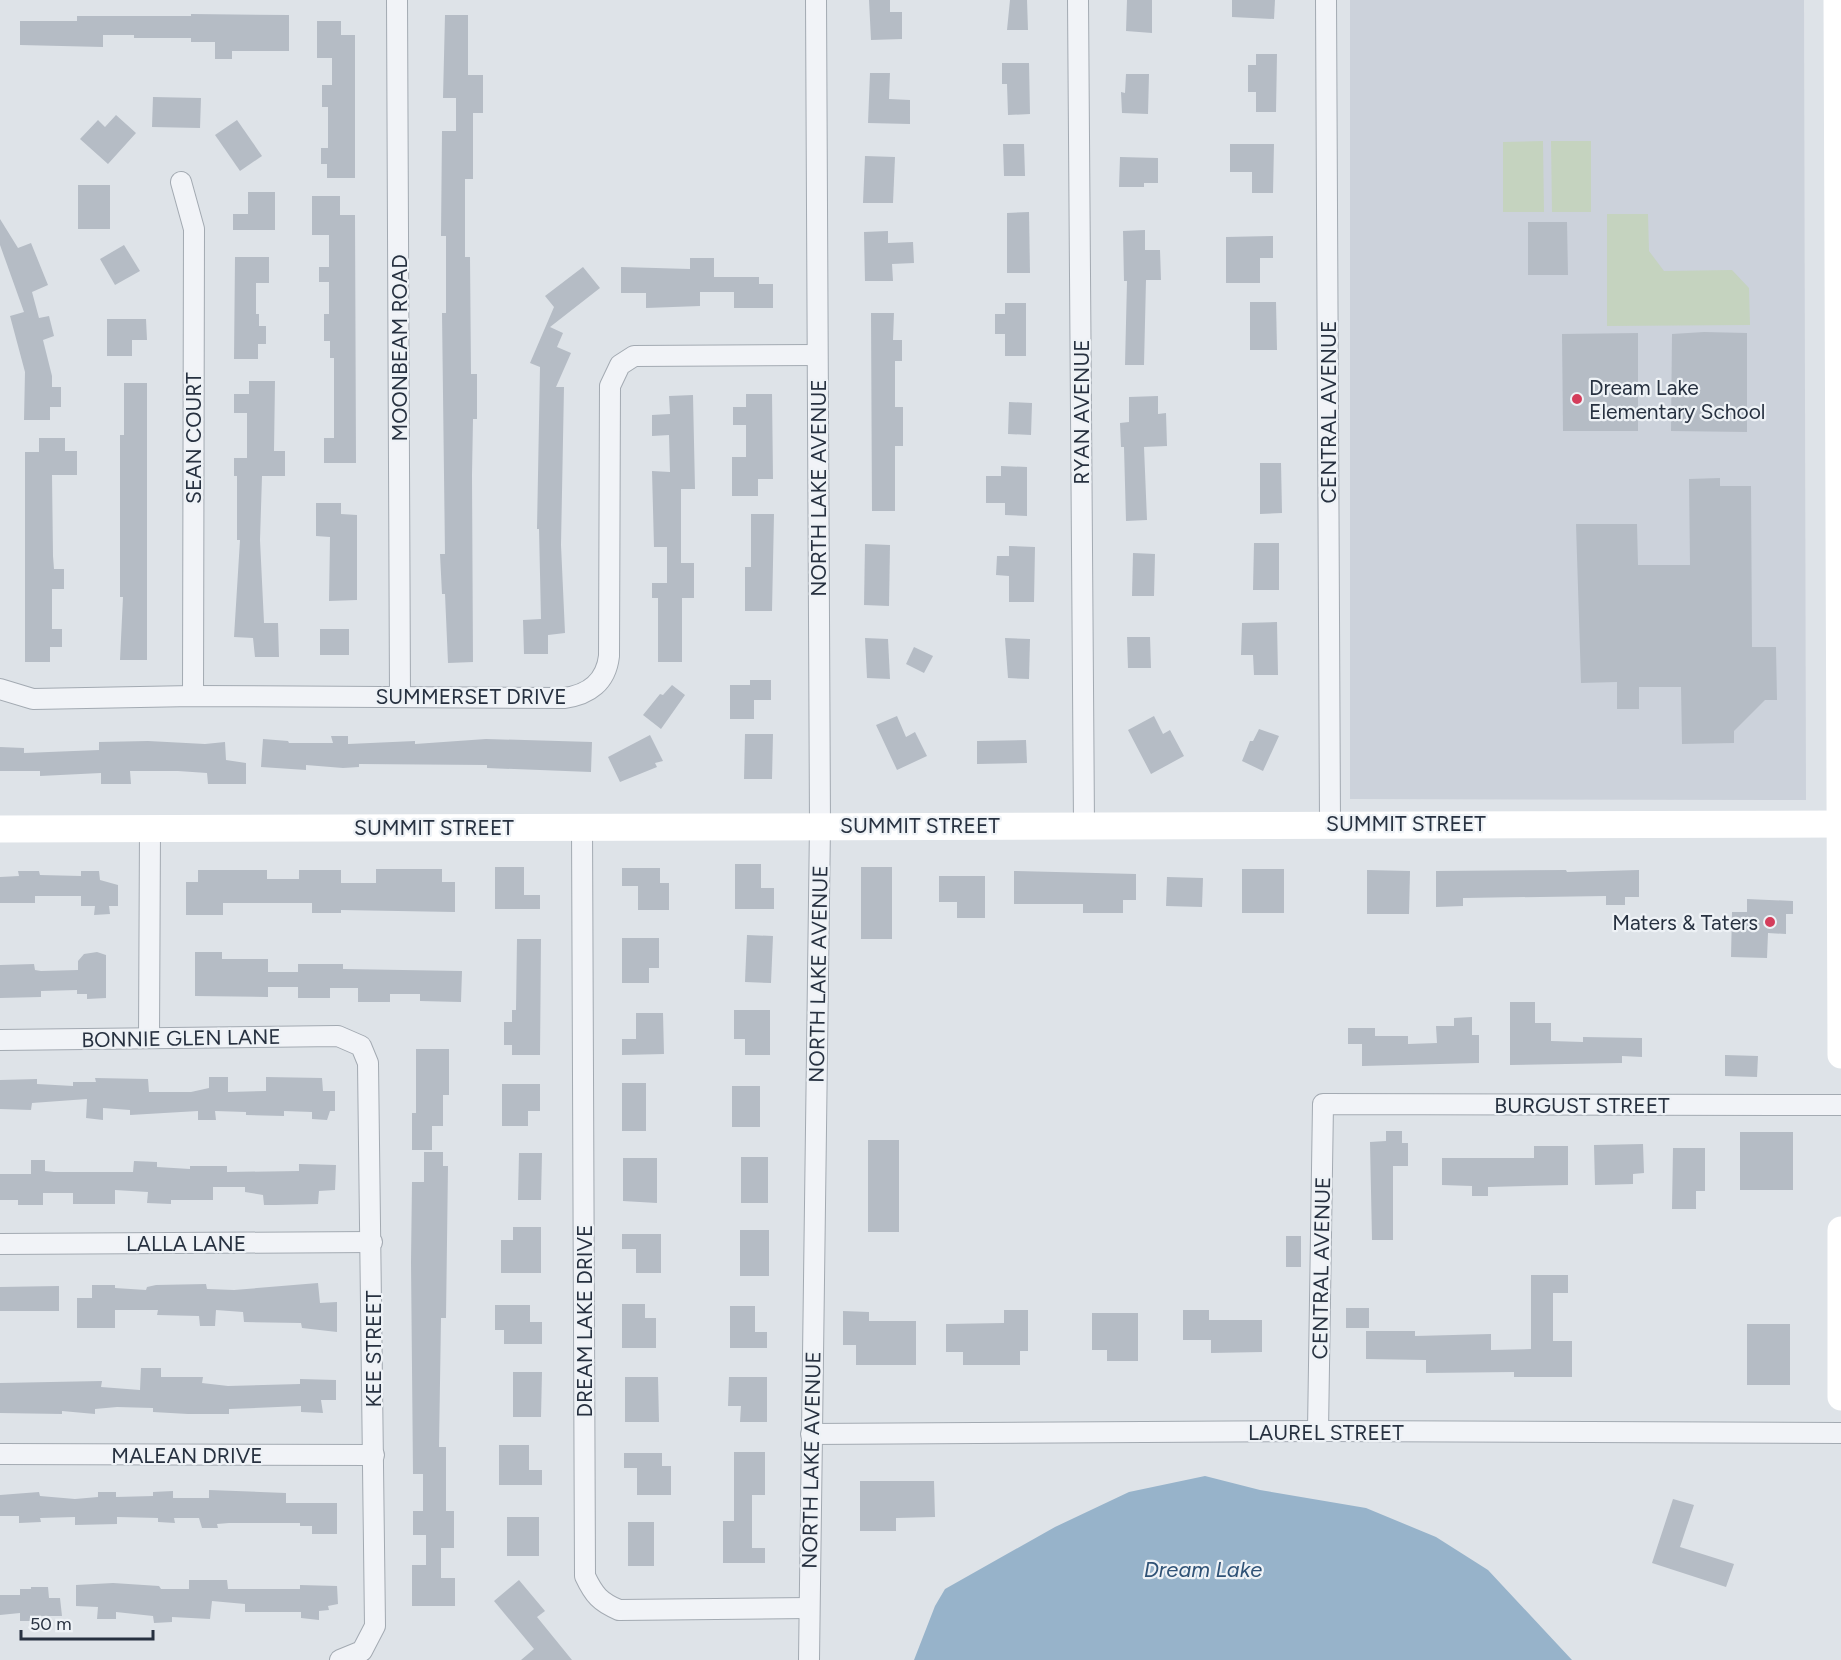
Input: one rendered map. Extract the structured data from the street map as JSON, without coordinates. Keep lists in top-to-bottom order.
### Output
{
  "streets": {
    "street": [
      "MOONBEAM ROAD",
      "RYAN AVENUE",
      "CENTRAL AVENUE",
      "SEAN COURT",
      "NORTH LAKE AVENUE",
      "SUMMERSET DRIVE",
      "SUMMIT STREET",
      "BONNIE GLEN LANE",
      "BURGUST STREET",
      "LALLA LANE",
      "DREAM LAKE DRIVE",
      "KEE STREET",
      "LAUREL STREET",
      "MALEAN DRIVE"
    ]
  },
  "crossings": [
    ["MOONBEAM ROAD", "SUMMERSET DRIVE"],
    ["RYAN AVENUE", "SUMMIT STREET"],
    ["CENTRAL AVENUE", "SUMMIT STREET"],
    ["CENTRAL AVENUE", "BURGUST STREET"],
    ["CENTRAL AVENUE", "LAUREL STREET"],
    ["SEAN COURT", "SUMMERSET DRIVE"],
    ["NORTH LAKE AVENUE", "SUMMERSET DRIVE"],
    ["NORTH LAKE AVENUE", "SUMMIT STREET"],
    ["NORTH LAKE AVENUE", "DREAM LAKE DRIVE"],
    ["NORTH LAKE AVENUE", "LAUREL STREET"],
    ["SUMMIT STREET", "DREAM LAKE DRIVE"],
    ["BONNIE GLEN LANE", "KEE STREET"],
    ["LALLA LANE", "KEE STREET"],
    ["KEE STREET", "MALEAN DRIVE"]
  ],
  "water": ["Dream Lake"],
  "places": ["Dream Lake Elementary School", "Maters & Taters"],
  "scale_bar": "50 m"
}
